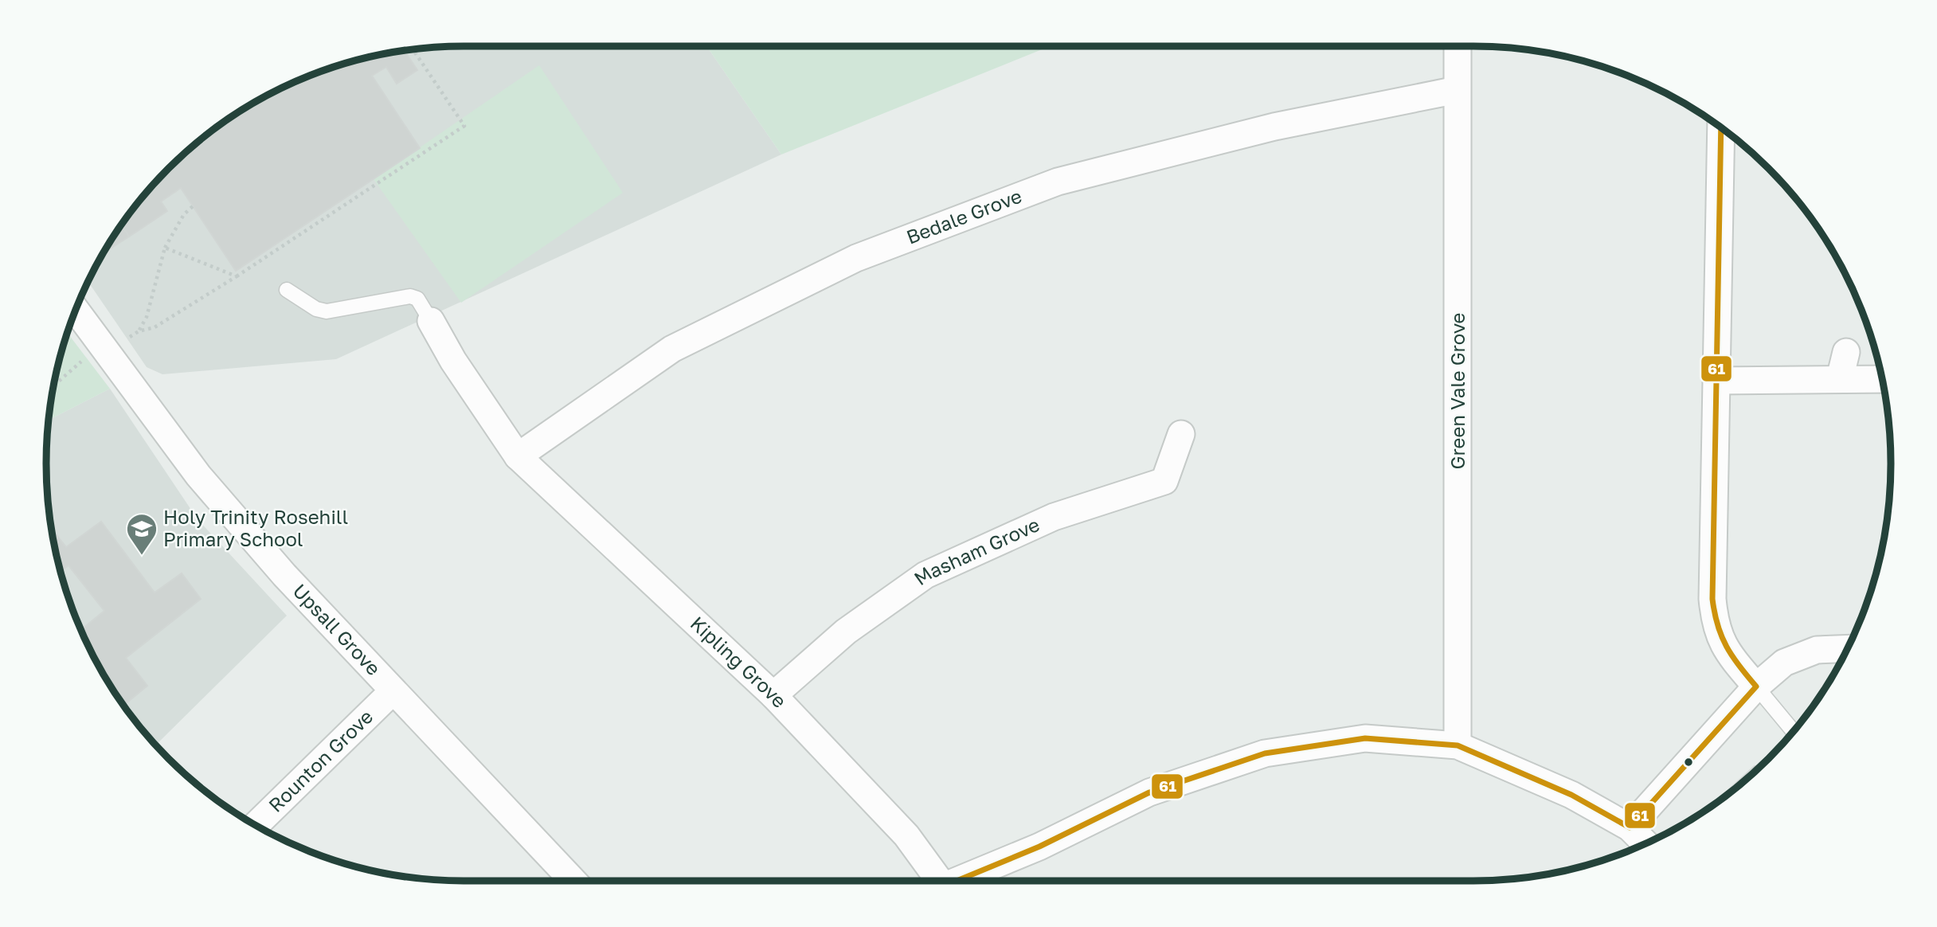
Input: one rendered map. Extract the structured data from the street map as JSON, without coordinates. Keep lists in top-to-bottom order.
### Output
{
  "streets": {
    "street": [
      "Bedale Grove",
      "Green Vale Grove",
      "Masham Grove",
      "Upsall Grove",
      "Kipling Grove",
      "Rounton Grove"
    ]
  },
  "crossings": [
    ["Bedale Grove", "Green Vale Grove"],
    ["Bedale Grove", "Kipling Grove"],
    ["Masham Grove", "Kipling Grove"],
    ["Upsall Grove", "Rounton Grove"]
  ],
  "places": {
    "school or university": ["Holy Trinity Rosehill Primary School"]
  },
  "lines": ["transit line 61"]
}
